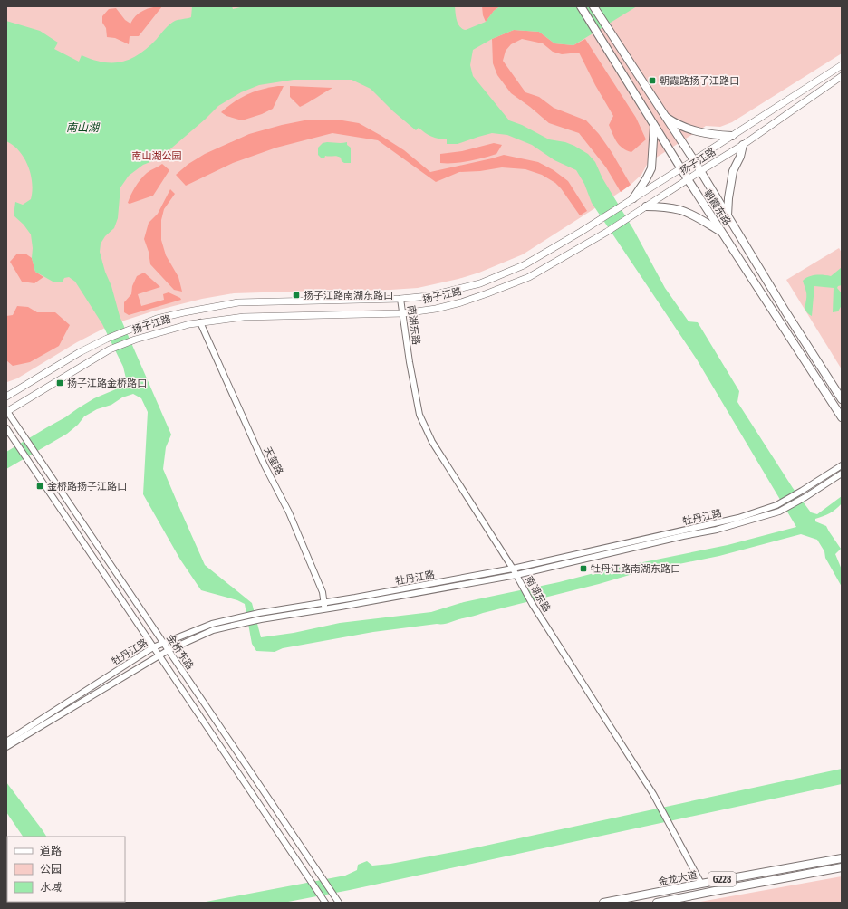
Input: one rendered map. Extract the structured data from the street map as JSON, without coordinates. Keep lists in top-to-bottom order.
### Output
{
  "streets": {
    "main road": [
      "扬子江路",
      "朝霞东路",
      "金龙大道",
      "G228"
    ],
    "street": [
      "南湖东路",
      "天玺路",
      "牡丹江路",
      "金桥东路"
    ]
  },
  "crossings": [
    ["扬子江路", "朝霞东路"],
    ["扬子江路", "南湖东路"],
    ["扬子江路", "天玺路"],
    ["扬子江路", "金桥东路"],
    ["南湖东路", "牡丹江路"],
    ["南湖东路", "金龙大道"],
    ["天玺路", "牡丹江路"],
    ["牡丹江路", "金桥东路"]
  ],
  "water": ["南山湖"],
  "parks": ["南山湖公园"],
  "places": {
    "transit": [
      "朝霞路扬子江路口",
      "扬子江路南湖东路口",
      "扬子江路金桥路口",
      "金桥路扬子江路口",
      "牡丹江路南湖东路口"
    ]
  },
  "legend": ["道路", "公园", "水域"]
}
